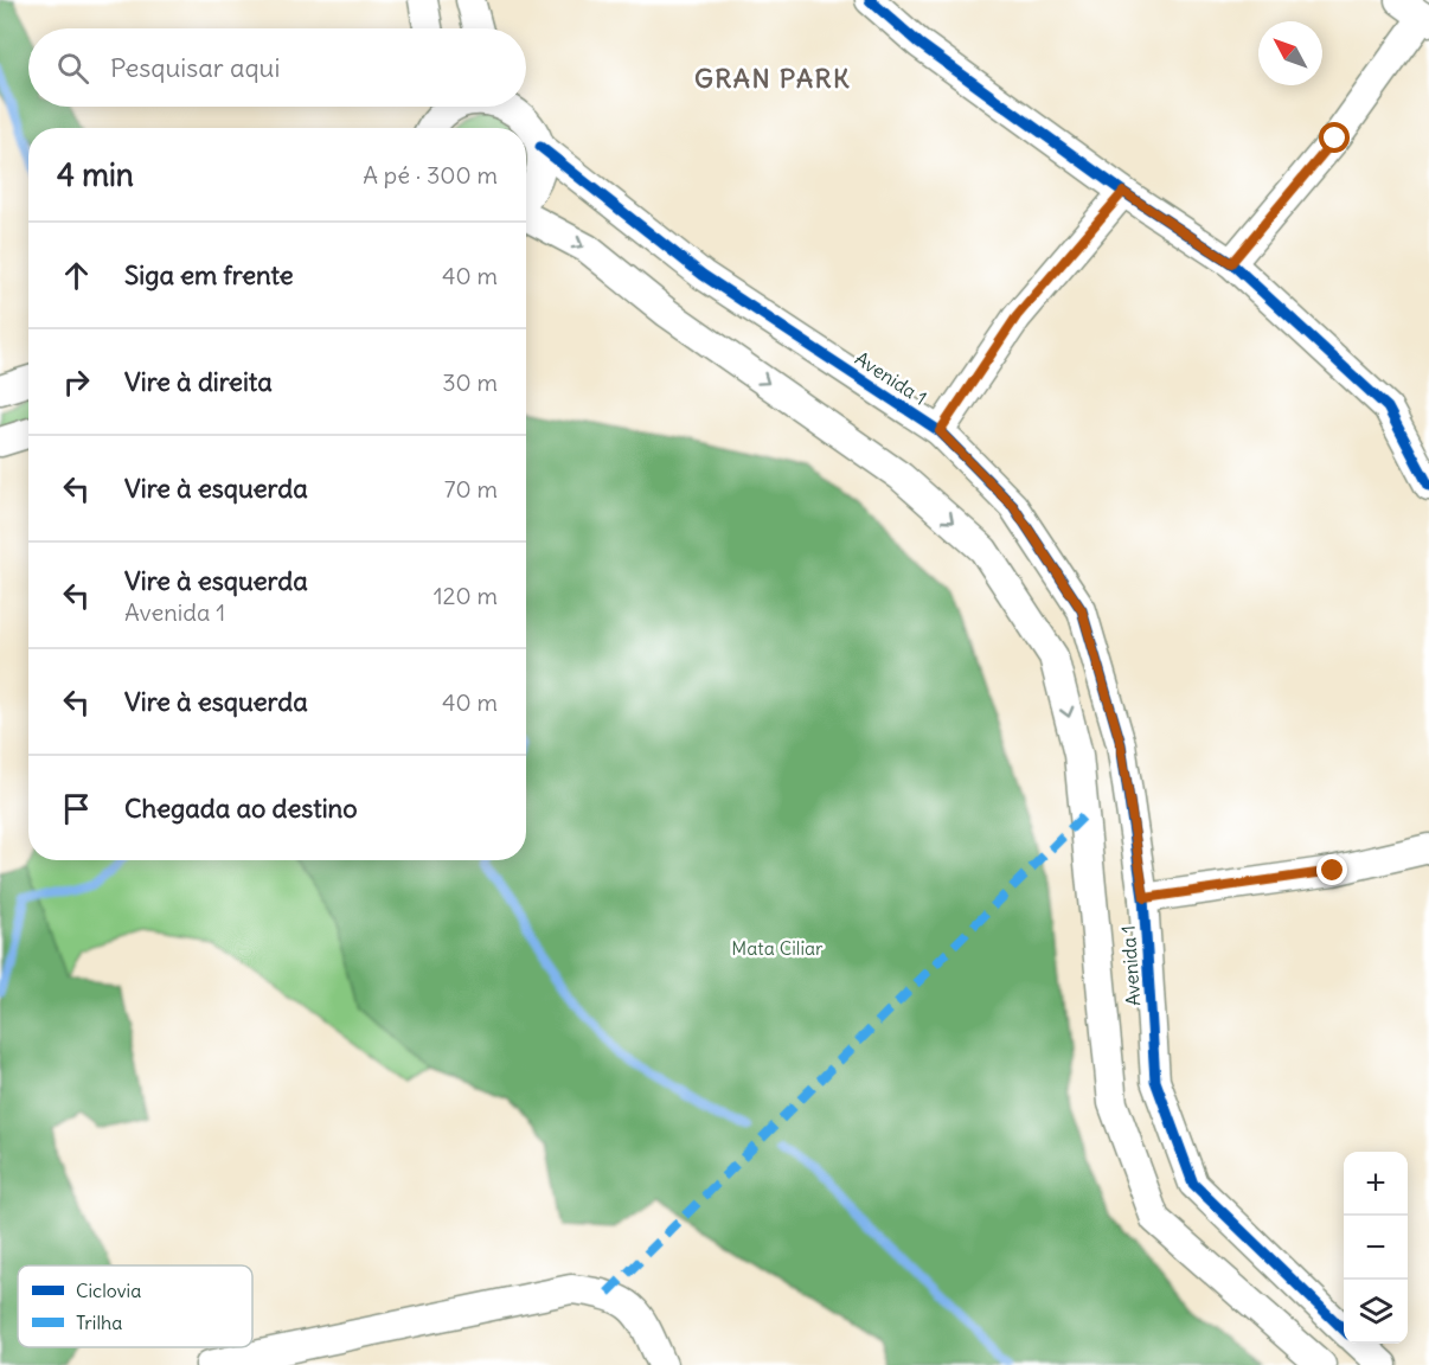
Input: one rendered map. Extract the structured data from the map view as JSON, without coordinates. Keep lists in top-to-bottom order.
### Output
{
  "streets": {
    "street": ["Avenida 1"]
  },
  "districts": ["GRAN PARK"],
  "parks": ["Mata Ciliar"],
  "legend": ["Ciclovia", "Trilha"],
  "north": "top left",
  "page": {
    "search": "Pesquisar aqui",
    "heading": ["4 min", "A pé · 300 m"],
    "list": [
      ["Siga em frente", "40 m"],
      ["Vire à direita", "30 m"],
      ["Vire à esquerda", "70 m"],
      ["Vire à esquerda", "Avenida 1", "120 m"],
      ["Vire à esquerda", "40 m"],
      "Chegada ao destino"
    ],
    "map_buttons": ["+", "−"]
  }
}
